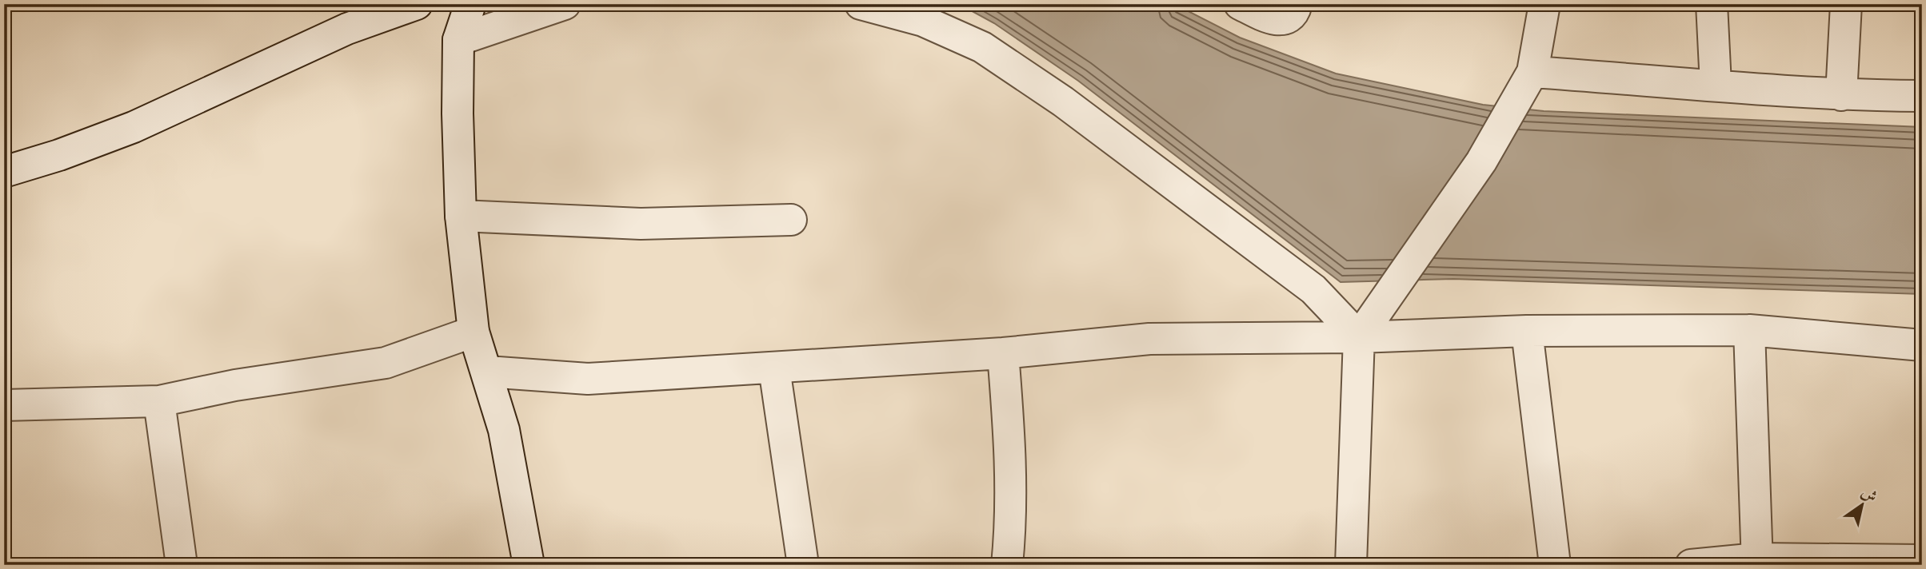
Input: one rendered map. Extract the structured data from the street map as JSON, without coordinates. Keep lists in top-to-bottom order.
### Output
{
  "north": "top right"
}
